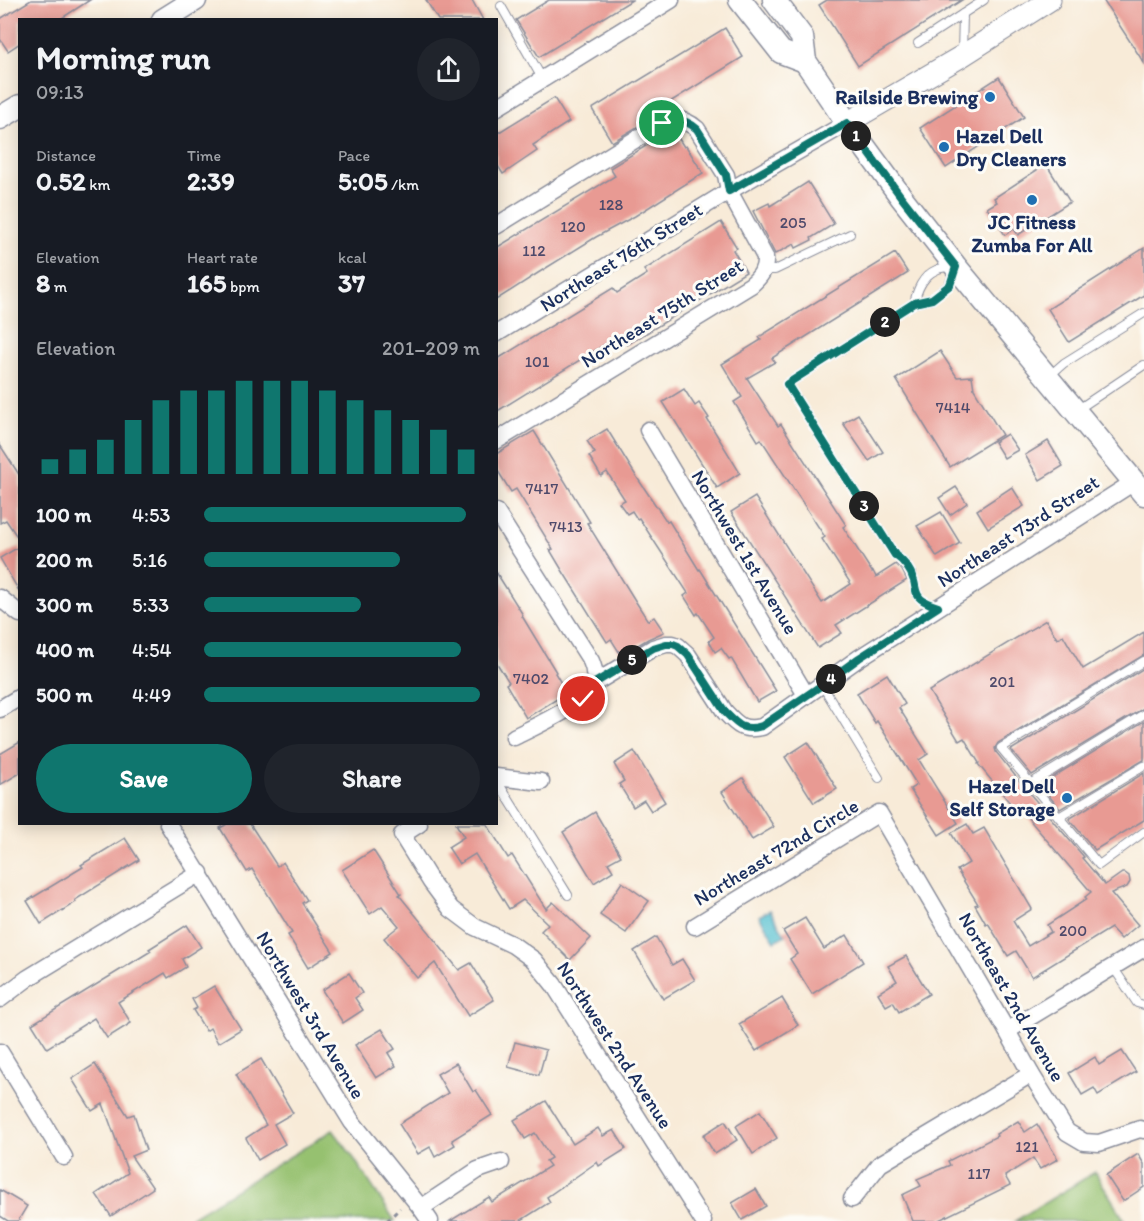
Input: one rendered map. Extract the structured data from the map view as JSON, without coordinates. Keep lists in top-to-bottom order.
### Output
{
  "streets": {
    "street": [
      "Northeast 76th Street",
      "Northeast 75th Street",
      "Northeast 73rd Street",
      "Northwest 1st Avenue",
      "Northeast 72nd Circle",
      "Northeast 2nd Avenue",
      "Northwest 3rd Avenue",
      "Northwest 2nd Avenue"
    ]
  },
  "crossings": [
    ["Northeast 73rd Street", "Northwest 1st Avenue"],
    ["Northeast 72nd Circle", "Northeast 2nd Avenue"]
  ],
  "places": [
    "Railside Brewing",
    "Hazel Dell Dry Cleaners",
    "JC Fitness Zumba For All",
    "Hazel Dell Self Storage"
  ],
  "house_numbers": [
    "128",
    "205",
    "120",
    "112",
    "101",
    "7414",
    "7417",
    "7413",
    "7402",
    "201",
    "200",
    "121",
    "117"
  ],
  "page": {
    "heading": ["Morning run", "09:13"],
    "stats": [
      ["Distance", "0.52 km"],
      ["Time", "2:39"],
      ["Pace", "5:05 /km"],
      ["Elevation", "8 m"],
      ["Heart rate", "165 bpm"],
      ["kcal", "37"]
    ],
    "pins": [
      "1",
      "2",
      "3",
      "5",
      "4"
    ],
    "chart": ["Elevation", "201–209 m"],
    "list": [
      {
        "name": "100 m",
        "note": "4:53"
      },
      {
        "name": "200 m",
        "note": "5:16"
      },
      {
        "name": "300 m",
        "note": "5:33"
      },
      {
        "name": "400 m",
        "note": "4:54"
      },
      {
        "name": "500 m",
        "note": "4:49"
      }
    ],
    "buttons": ["Save", "Share"]
  }
}
